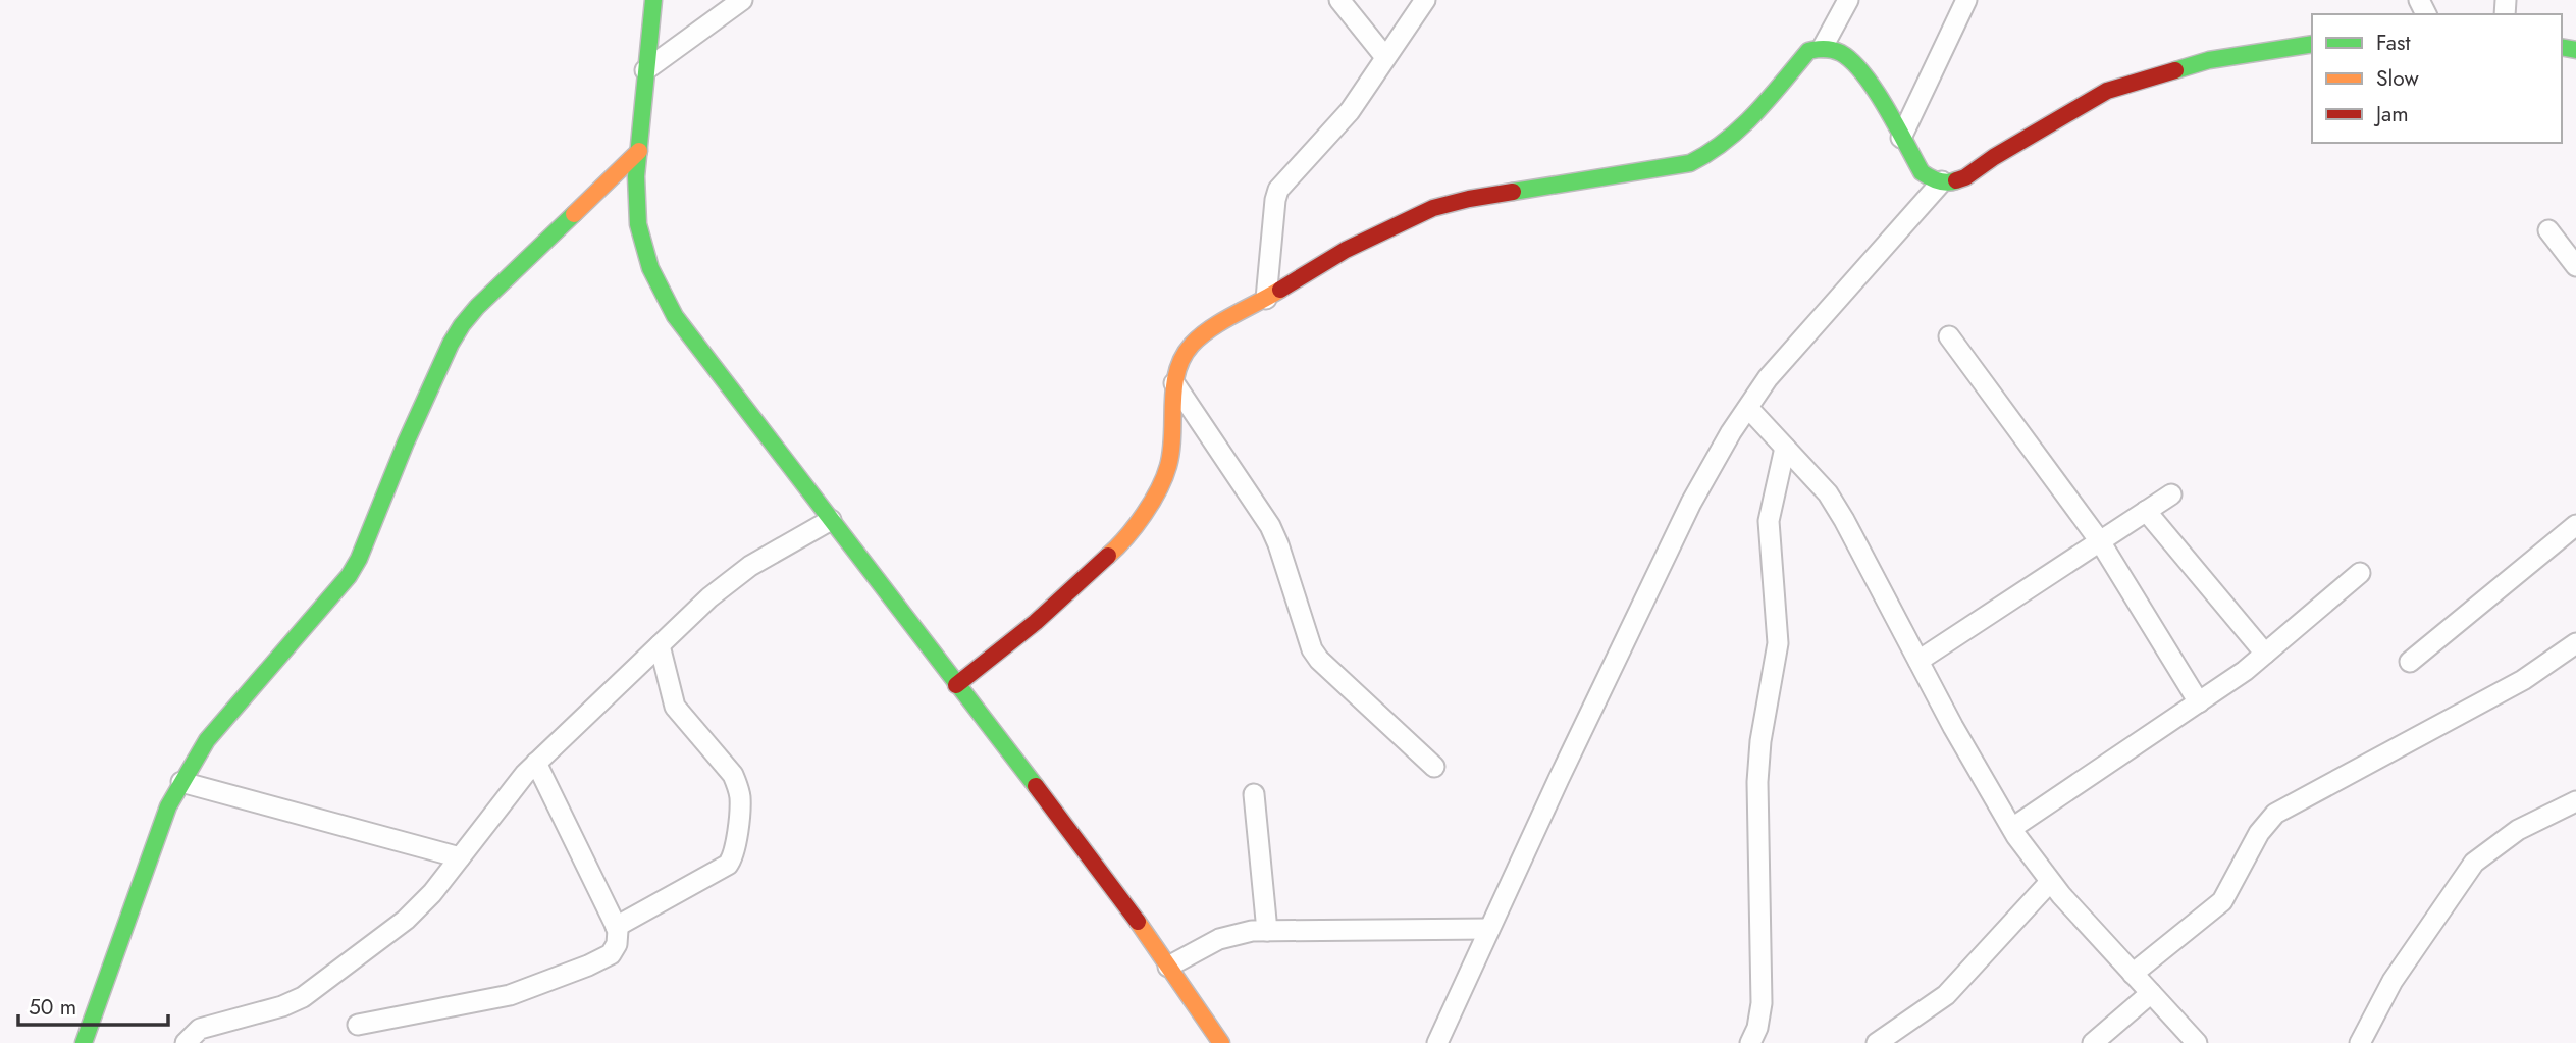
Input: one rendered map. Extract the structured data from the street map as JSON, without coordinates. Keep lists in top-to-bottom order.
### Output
{
  "legend": ["Fast", "Slow", "Jam"],
  "scale_bar": "50 m"
}
